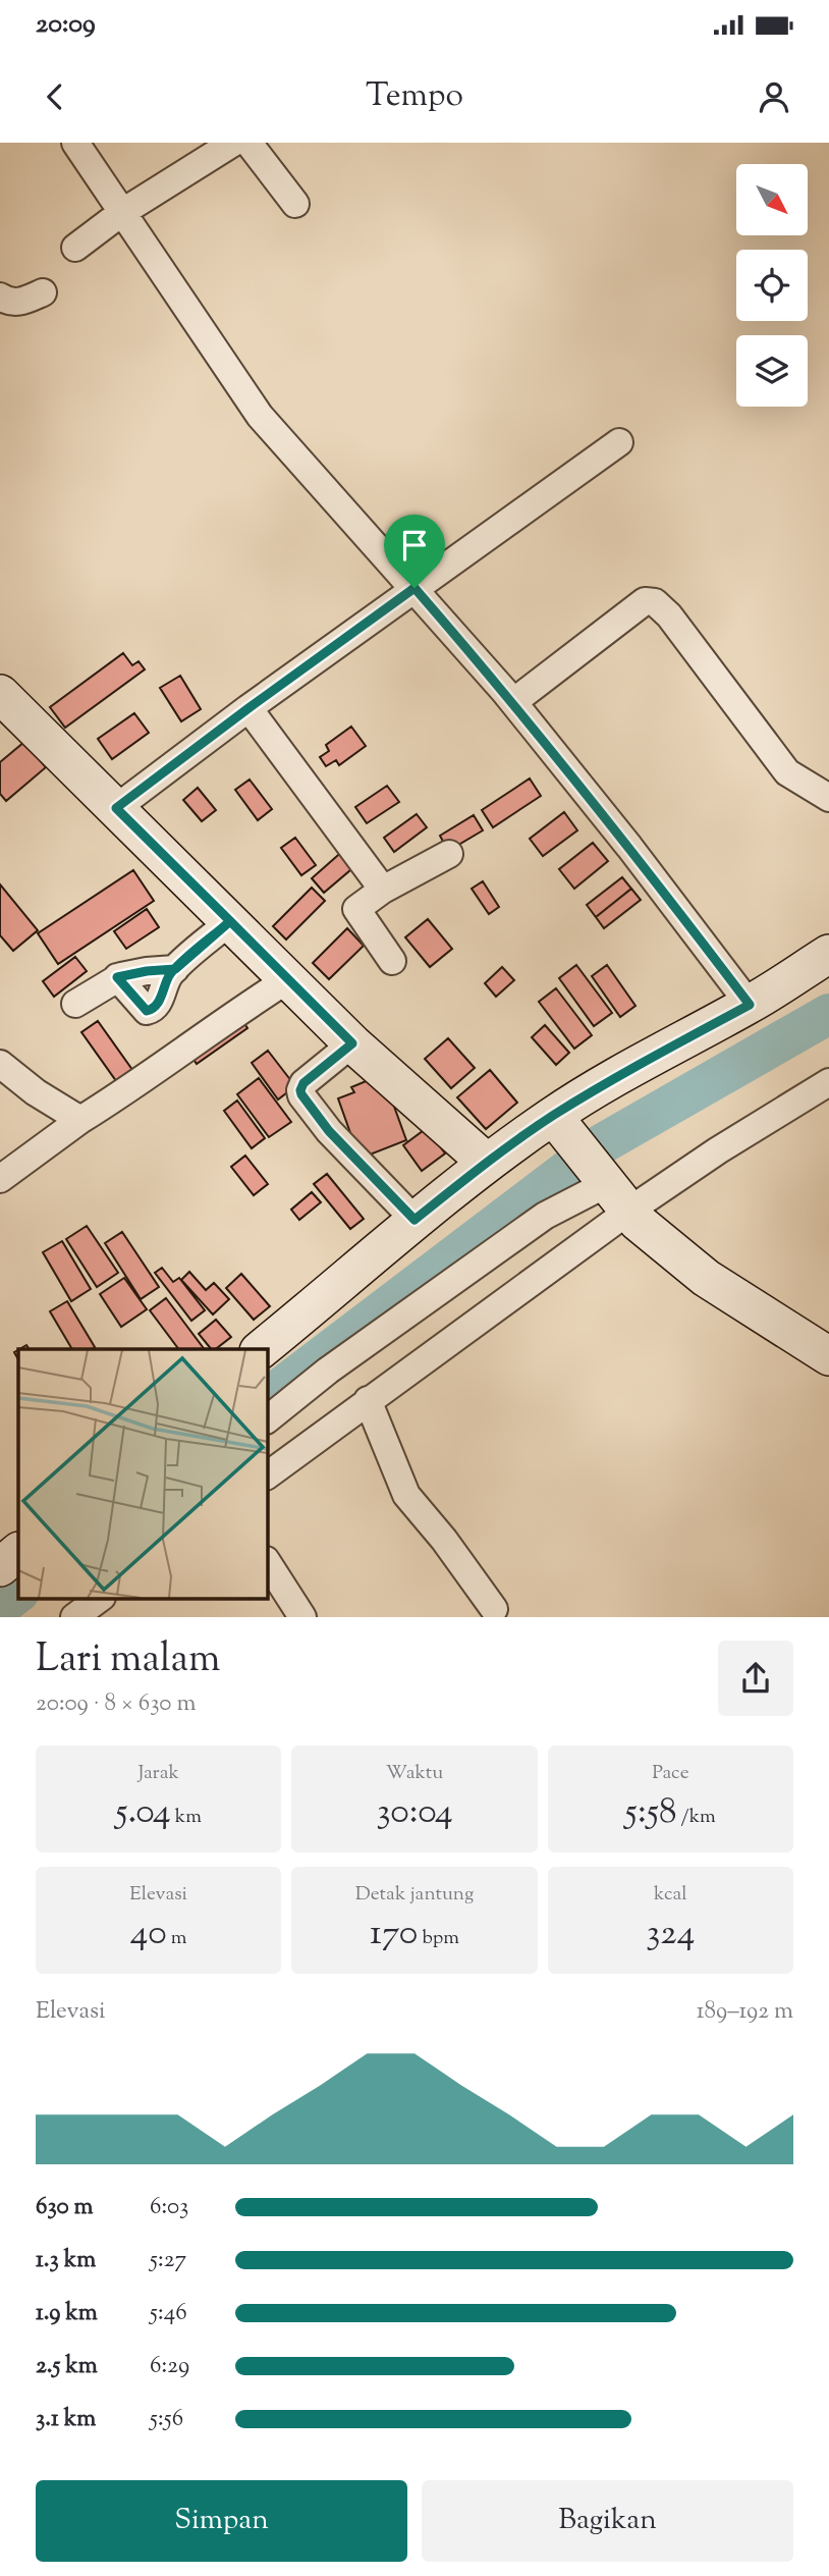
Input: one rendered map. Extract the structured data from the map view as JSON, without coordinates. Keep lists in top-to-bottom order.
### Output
{
  "north": "bottom right",
  "page": {
    "status": "20:09",
    "header": "Tempo",
    "heading": ["Lari malam", "20:09 · 8 × 630 m"],
    "stats": [
      ["Jarak", "5.04 km"],
      ["Waktu", "30:04"],
      ["Pace", "5:58 /km"],
      ["Elevasi", "40 m"],
      ["Detak jantung", "170 bpm"],
      ["kcal", "324"]
    ],
    "chart": ["Elevasi", "189–192 m"],
    "list": [
      {
        "name": "630 m",
        "note": "6:03"
      },
      {
        "name": "1.3 km",
        "note": "5:27"
      },
      {
        "name": "1.9 km",
        "note": "5:46"
      },
      {
        "name": "2.5 km",
        "note": "6:29"
      },
      {
        "name": "3.1 km",
        "note": "5:56"
      }
    ],
    "buttons": ["Simpan", "Bagikan"]
  }
}
